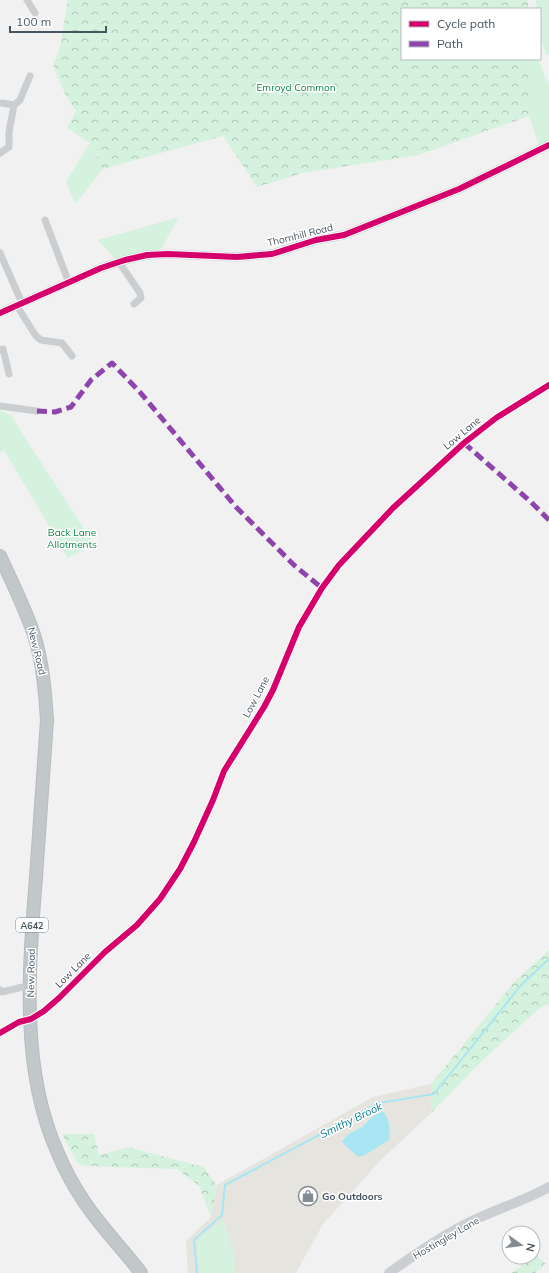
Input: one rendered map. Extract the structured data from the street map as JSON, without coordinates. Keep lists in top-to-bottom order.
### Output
{
  "streets": {
    "highway": ["New Road", "A642"],
    "main road": ["Hostingley Lane"],
    "street": ["Thornhill Road", "Low Lane"]
  },
  "crossings": [
    ["Low Lane", "New Road"]
  ],
  "water": ["Smithy Brook"],
  "parks": ["Emroyd Common", "Back Lane Allotments"],
  "places": {
    "shop": ["Go Outdoors"]
  },
  "legend": ["Cycle path", "Path"],
  "scale_bar": "100 m",
  "north": "right"
}
